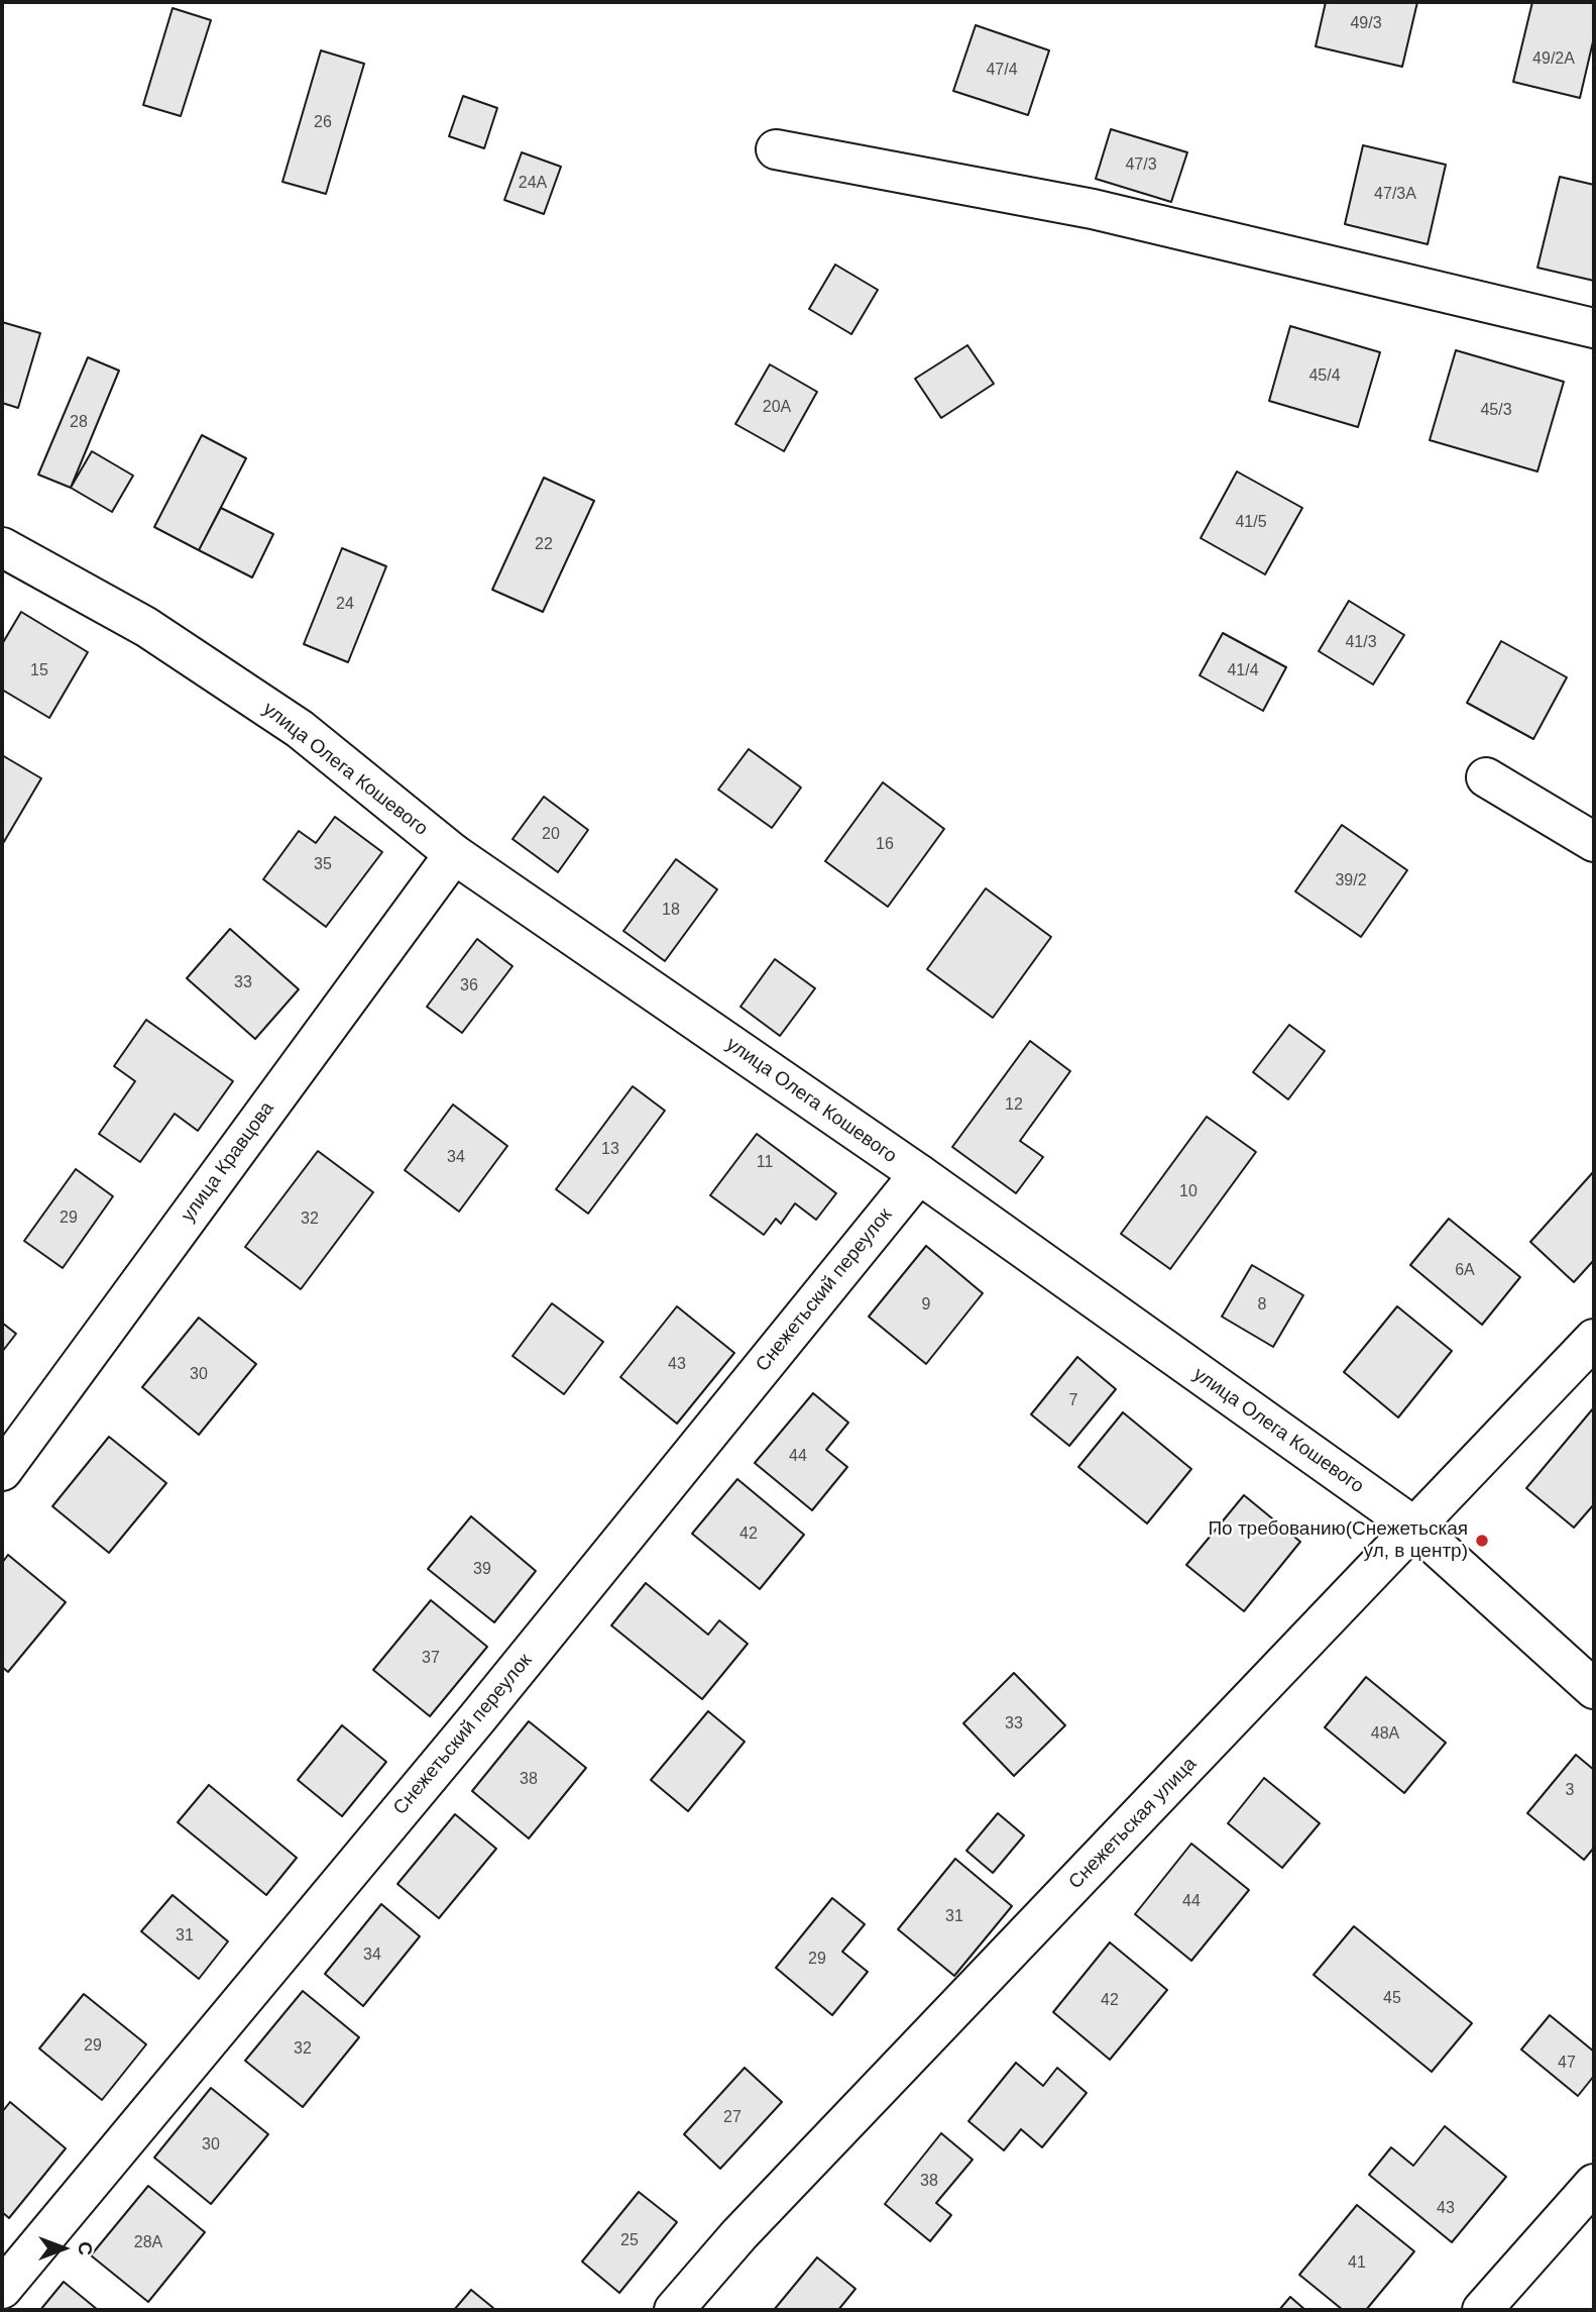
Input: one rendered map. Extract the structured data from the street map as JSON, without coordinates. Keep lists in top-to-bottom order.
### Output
{
  "streets": {
    "street": [
      "улица Олега Кошевого",
      "улица Кравцова",
      "Снежетьский переулок",
      "Снежетьская улица"
    ]
  },
  "crossings": [
    ["улица Олега Кошевого", "улица Кравцова"],
    ["улица Олега Кошевого", "Снежетьский переулок"],
    ["улица Олега Кошевого", "Снежетьская улица"]
  ],
  "places": ["По требованию(Снежетьская ул, в центр)"],
  "house_numbers": [
    "49/3",
    "49/2А",
    "47/4",
    "26",
    "47/3",
    "24А",
    "47/3А",
    "45/4",
    "20А",
    "45/3",
    "28",
    "41/5",
    "22",
    "24",
    "41/3",
    "15",
    "41/4",
    "20",
    "16",
    "35",
    "39/2",
    "18",
    "33",
    "36",
    "12",
    "13",
    "34",
    "11",
    "10",
    "29",
    "32",
    "6А",
    "9",
    "8",
    "43",
    "30",
    "7",
    "44",
    "42",
    "39",
    "37",
    "33",
    "48А",
    "38",
    "3",
    "44",
    "31",
    "31",
    "34",
    "29",
    "45",
    "42",
    "29",
    "32",
    "47",
    "27",
    "30",
    "38",
    "43",
    "25",
    "28А",
    "41"
  ],
  "north": "right"
}
